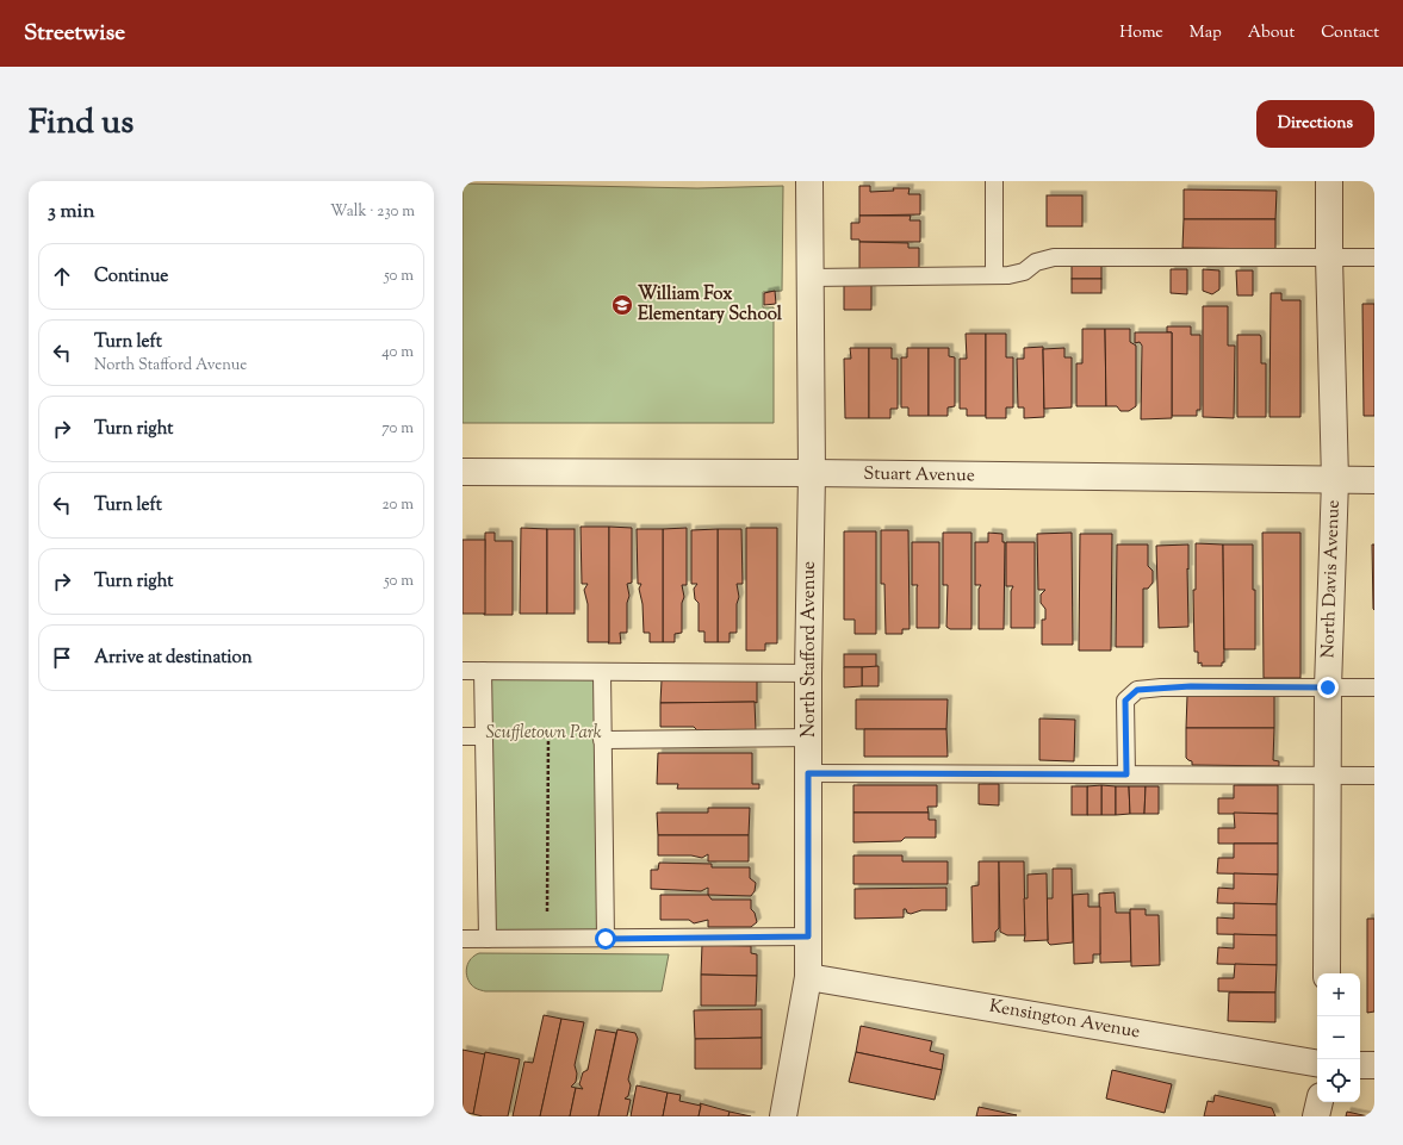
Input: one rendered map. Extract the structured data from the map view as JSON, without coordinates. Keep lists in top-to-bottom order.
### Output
{
  "streets": {
    "street": [
      "Stuart Avenue",
      "North Davis Avenue",
      "North Stafford Avenue",
      "Kensington Avenue"
    ]
  },
  "crossings": [
    ["Stuart Avenue", "North Davis Avenue"],
    ["Stuart Avenue", "North Stafford Avenue"],
    ["North Stafford Avenue", "Kensington Avenue"]
  ],
  "parks": ["Scuffletown Park"],
  "places": {
    "school or university": ["William Fox Elementary School"]
  },
  "page": {
    "header": "Streetwise",
    "nav": [
      "Home",
      "Map",
      "About",
      "Contact"
    ],
    "title": "Find us",
    "buttons": "Directions",
    "heading": ["3 min", "Walk · 230 m"],
    "list": [
      ["Continue", "50 m"],
      ["Turn left", "North Stafford Avenue", "40 m"],
      ["Turn right", "70 m"],
      ["Turn left", "20 m"],
      ["Turn right", "50 m"],
      "Arrive at destination"
    ],
    "map_buttons": ["+", "−"]
  }
}
